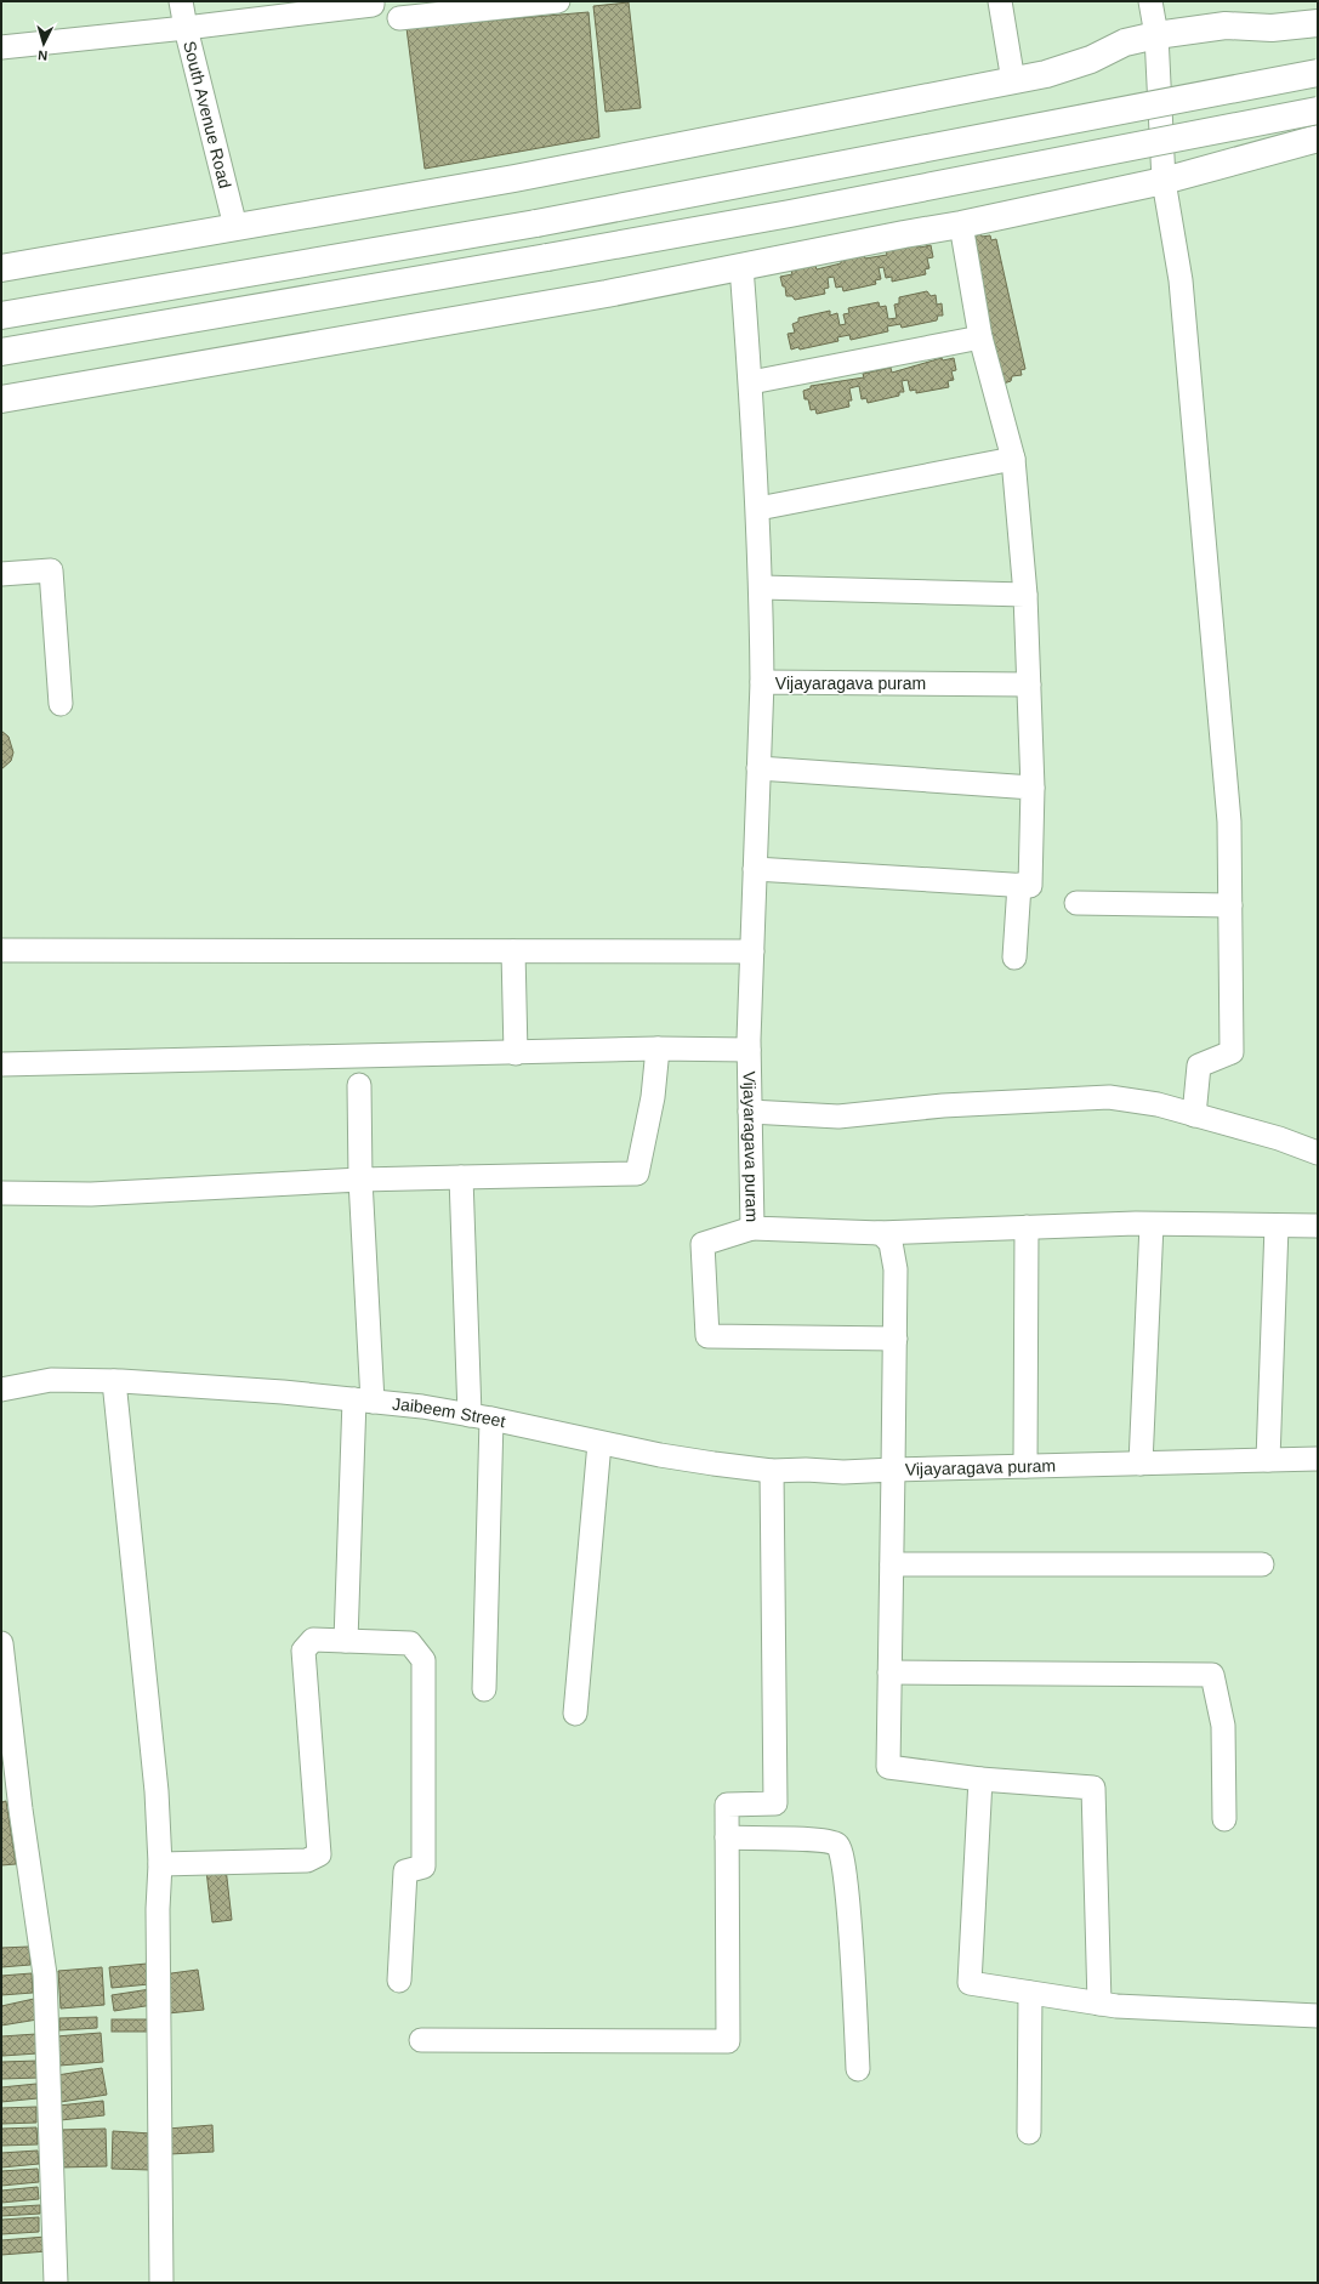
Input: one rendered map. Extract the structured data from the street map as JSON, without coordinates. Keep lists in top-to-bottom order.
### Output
{
  "streets": {
    "street": ["South Avenue Road", "Vijayaragava puram", "Jaibeem Street"]
  },
  "crossings": [
    ["Vijayaragava puram", "Jaibeem Street"]
  ],
  "north": "bottom"
}
